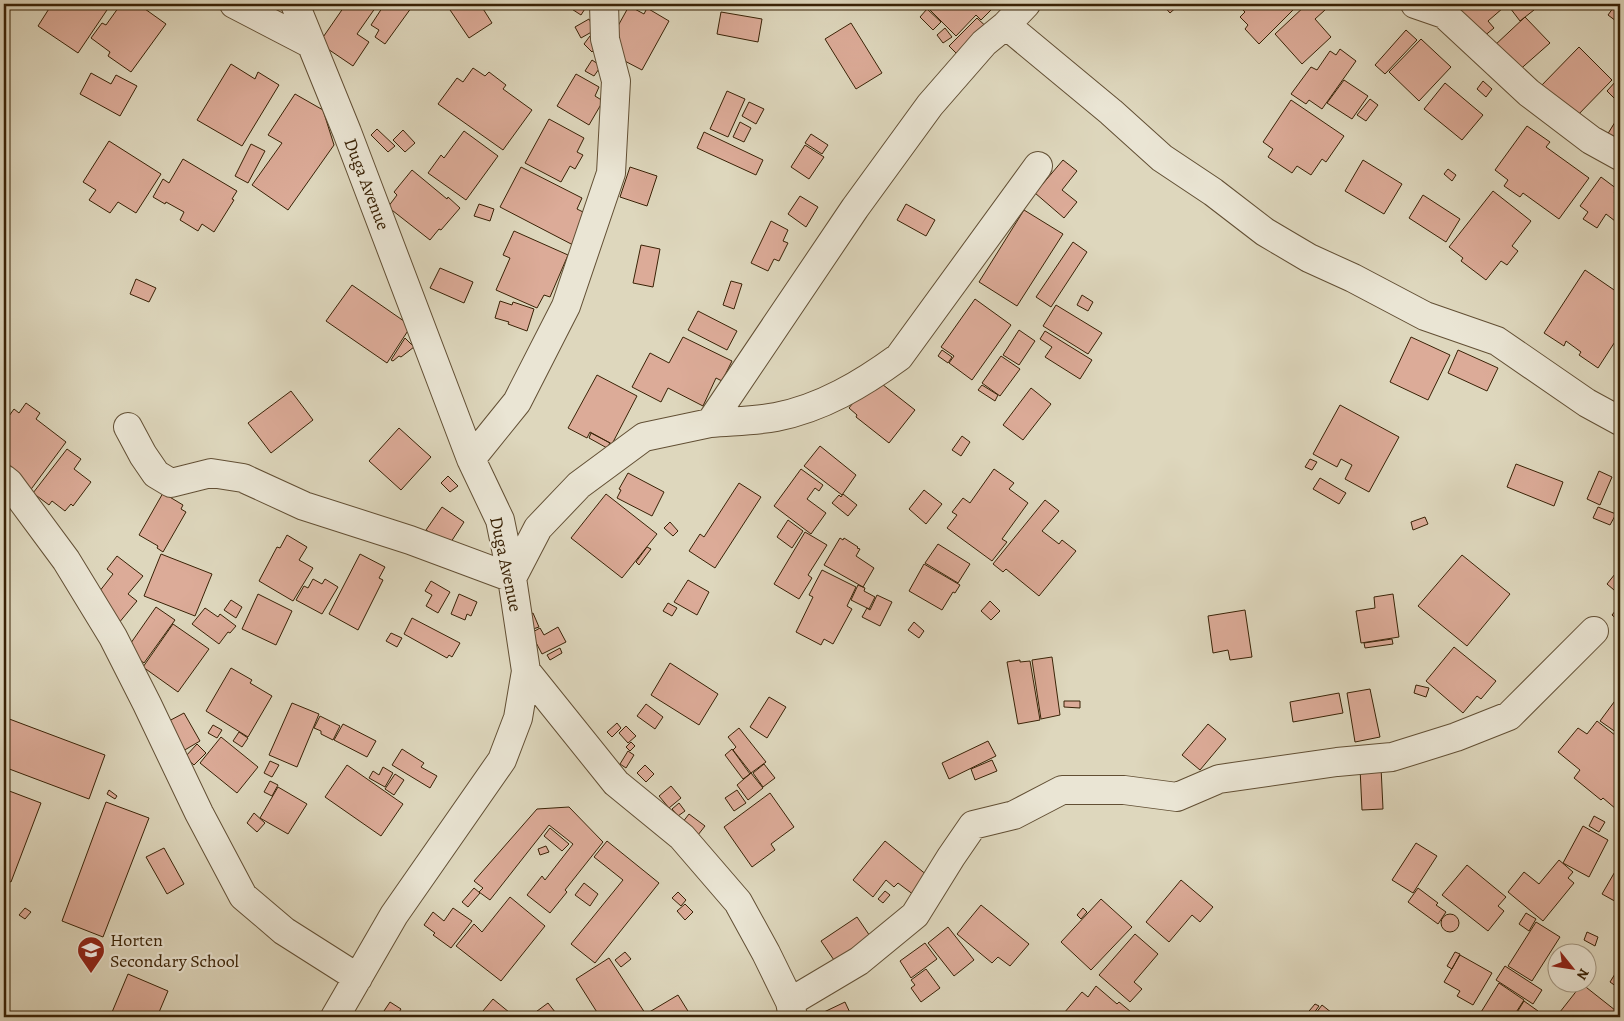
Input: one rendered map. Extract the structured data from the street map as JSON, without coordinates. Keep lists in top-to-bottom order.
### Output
{
  "streets": {
    "street": ["Duga Avenue"]
  },
  "places": {
    "school or university": ["Horten Secondary School"]
  },
  "north": "bottom right"
}
